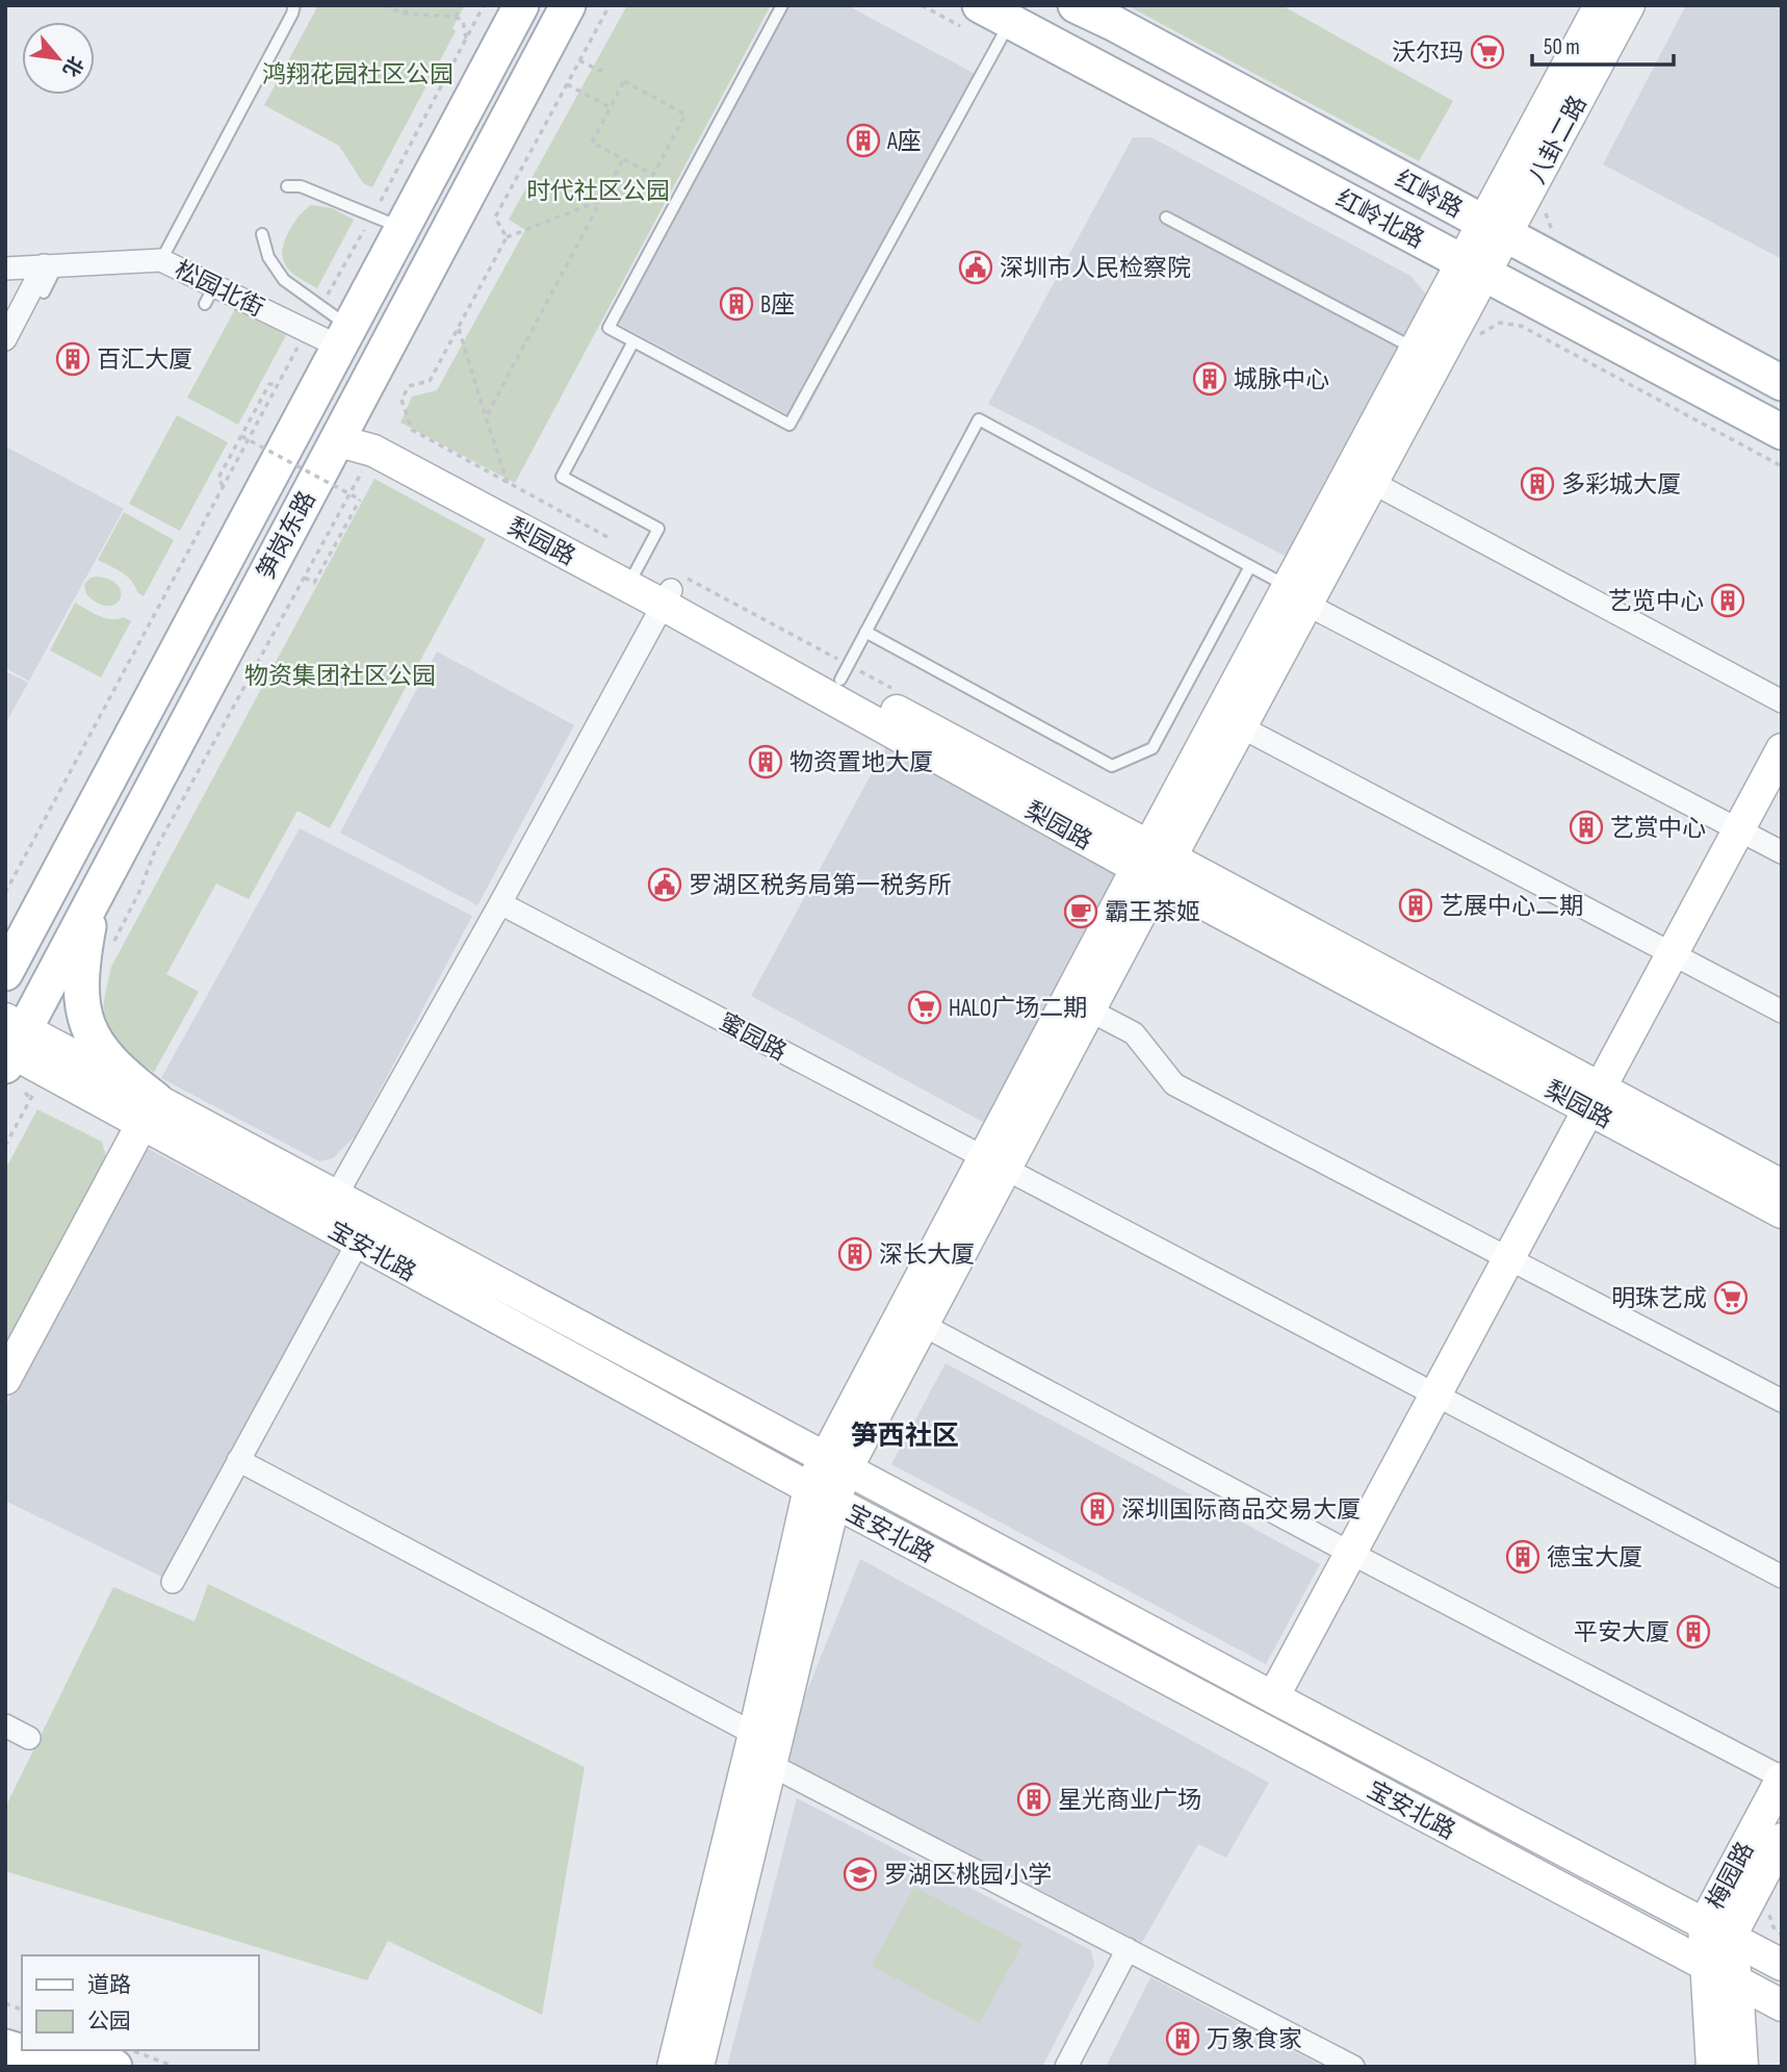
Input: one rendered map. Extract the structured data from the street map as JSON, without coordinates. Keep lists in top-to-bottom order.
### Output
{
  "streets": {
    "main road": ["红岭路", "红岭北路", "笋岗东路"],
    "street": [
      "八卦二路",
      "松园北街",
      "梨园路",
      "蜜园路",
      "宝安北路",
      "梅园路"
    ]
  },
  "crossings": [
    ["八卦二路", "红岭路"],
    ["八卦二路", "红岭北路"],
    ["松园北街", "笋岗东路"],
    ["笋岗东路", "梨园路"],
    ["笋岗东路", "宝安北路"],
    ["宝安北路", "梅园路"]
  ],
  "districts": ["笋西社区"],
  "parks": ["鸿翔花园社区公园", "时代社区公园", "物资集团社区公园"],
  "places": {
    "supermarket": ["沃尔玛", "HALO广场二期", "明珠艺成"],
    "building": [
      "A座",
      "B座",
      "百汇大厦",
      "城脉中心",
      "多彩城大厦",
      "艺览中心",
      "物资置地大厦",
      "艺赏中心",
      "艺展中心二期",
      "深长大厦",
      "深圳国际商品交易大厦",
      "德宝大厦",
      "平安大厦",
      "星光商业广场",
      "万象食家"
    ],
    "public building": ["深圳市人民检察院", "罗湖区税务局第一税务所"],
    "cafe": ["霸王茶姬"],
    "school or university": ["罗湖区桃园小学"]
  },
  "legend": ["道路", "公园"],
  "scale_bar": "50 m",
  "north": "bottom right"
}
